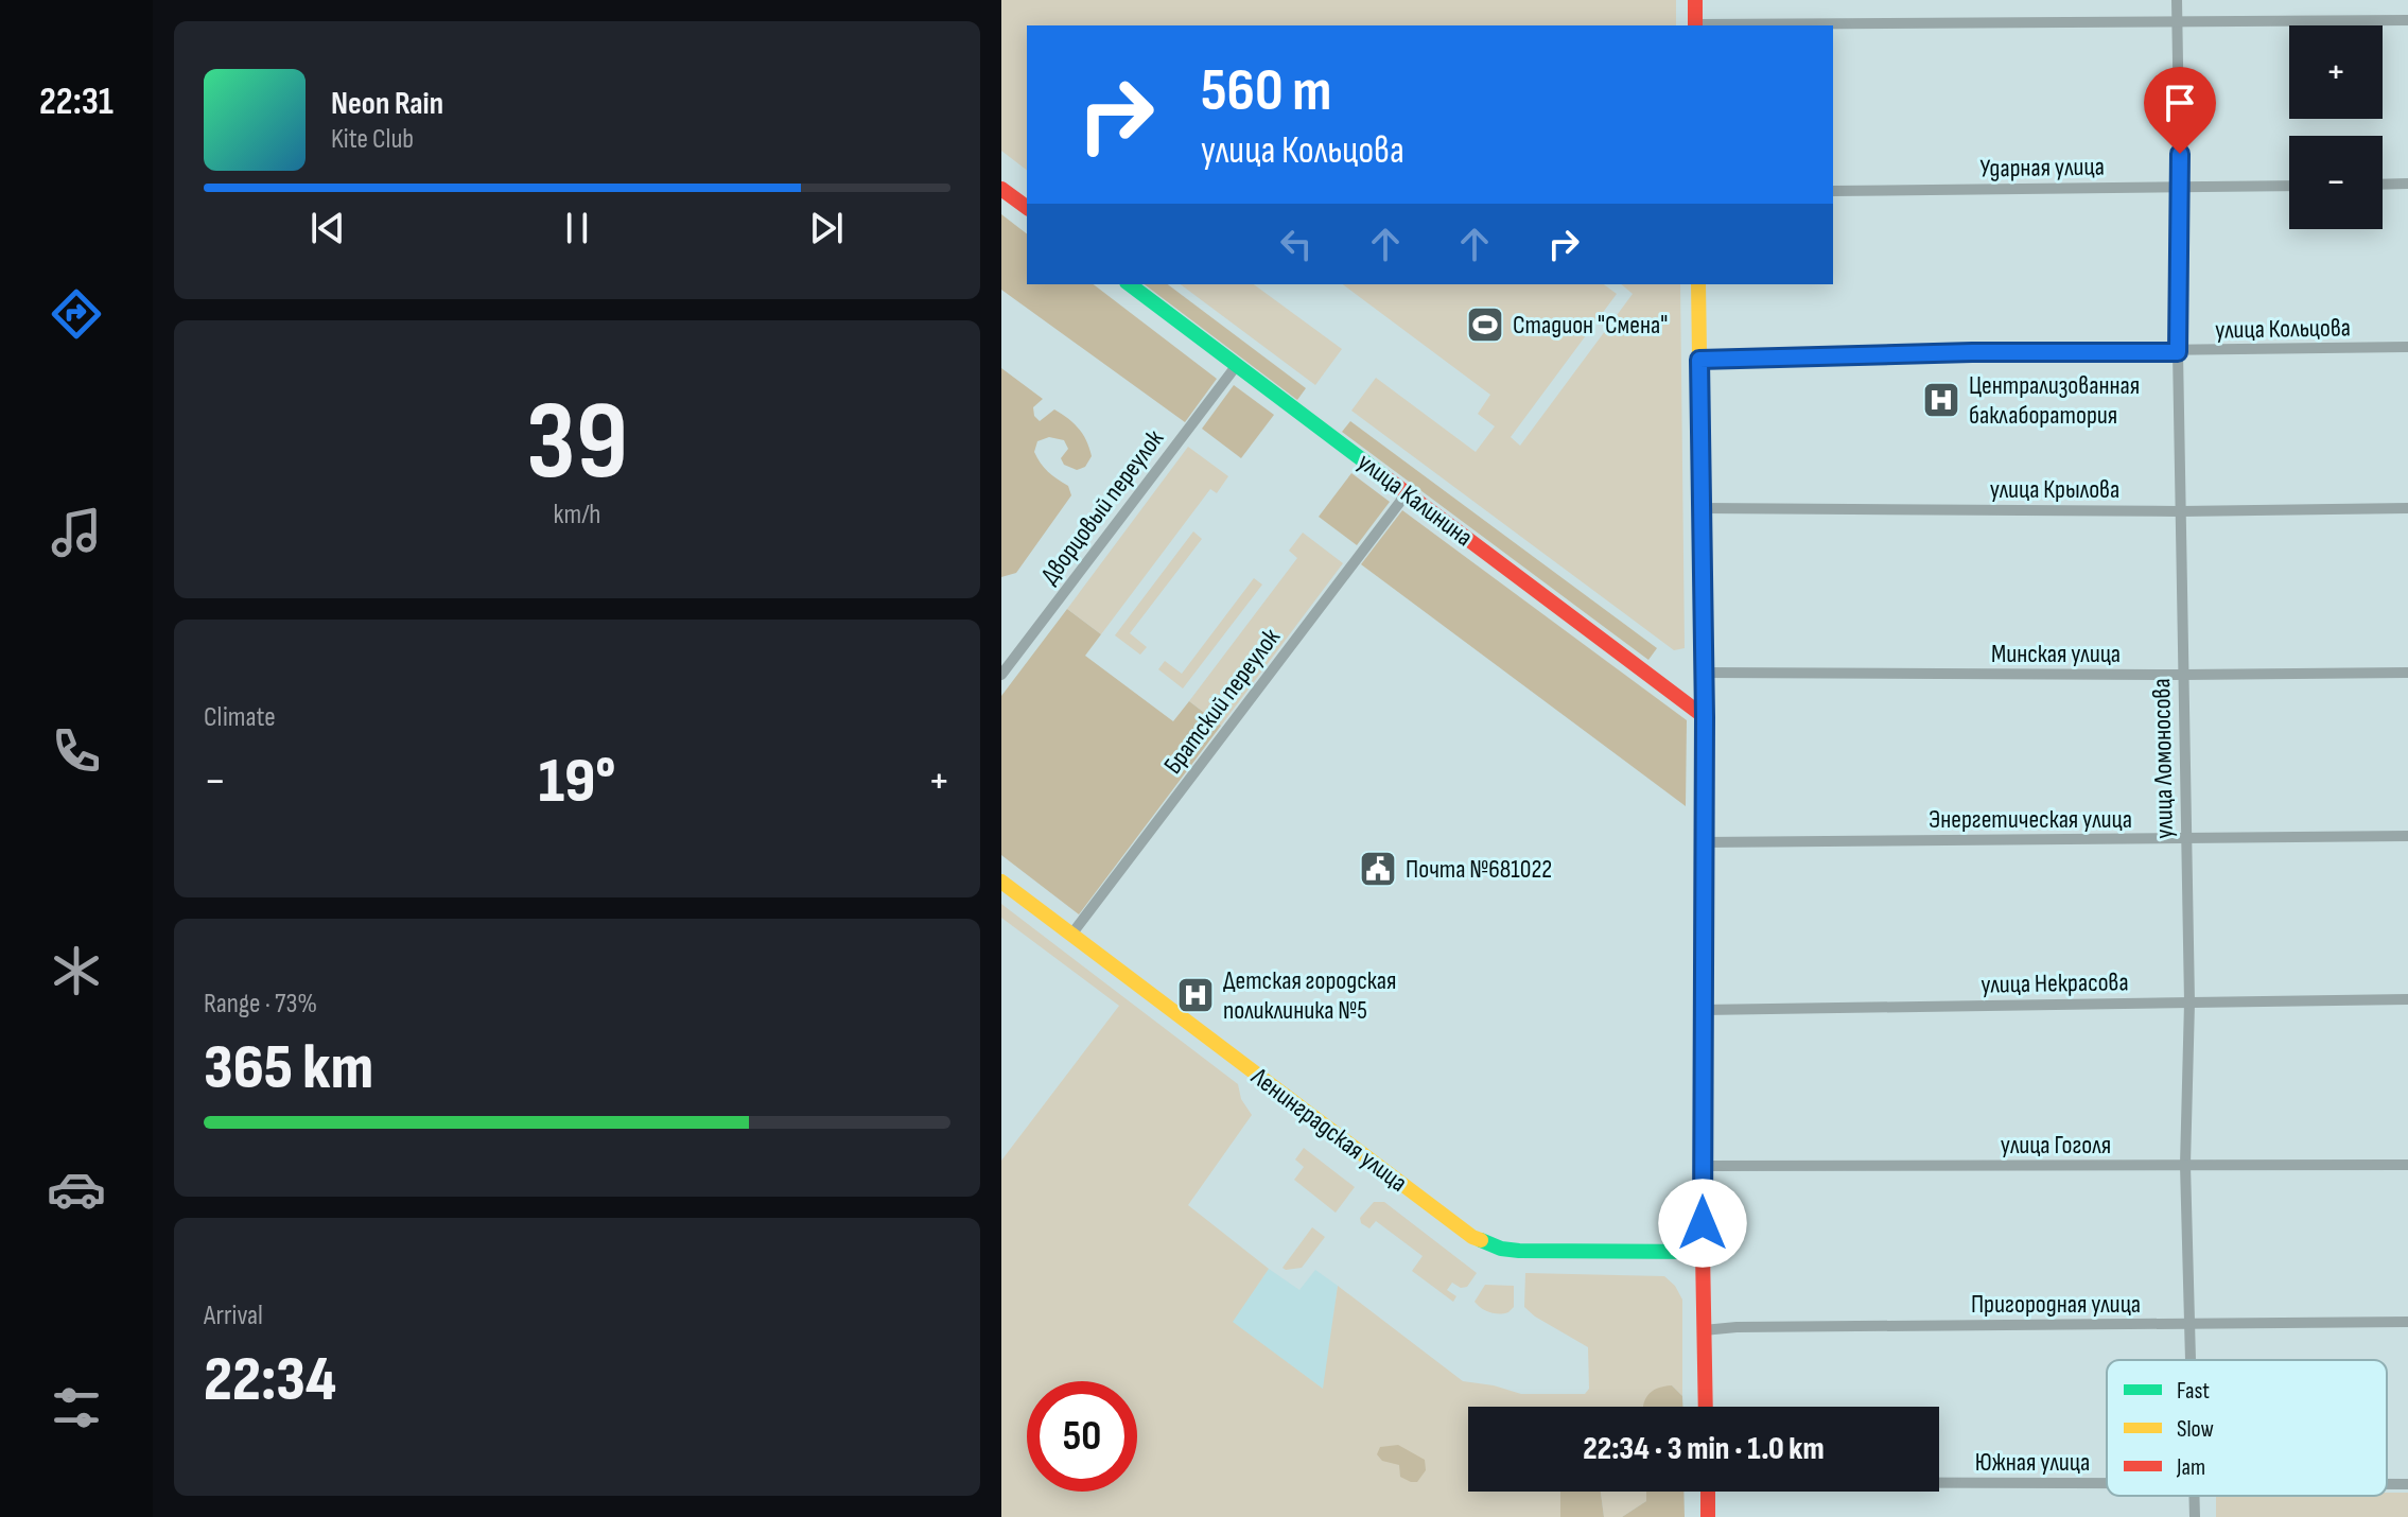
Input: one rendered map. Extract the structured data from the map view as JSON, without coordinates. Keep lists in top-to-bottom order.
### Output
{
  "streets": {
    "main road": ["улица Калинина", "Ленинградская улица"],
    "street": [
      "Ударная улица",
      "улица Кольцова",
      "улица Крылова",
      "Дворцовый переулок",
      "Минская улица",
      "Братский переулок",
      "улица Ломоносова",
      "Энергетическая улица",
      "улица Некрасова",
      "улица Гоголя",
      "Пригородная улица",
      "Южная улица"
    ]
  },
  "crossings": [
    ["Ударная улица", "улица Ломоносова"],
    ["улица Кольцова", "улица Ломоносова"],
    ["улица Крылова", "улица Ломоносова"],
    ["улица Калинина", "Дворцовый переулок"],
    ["улица Калинина", "Братский переулок"],
    ["Минская улица", "улица Ломоносова"],
    ["Братский переулок", "Ленинградская улица"],
    ["улица Ломоносова", "Энергетическая улица"],
    ["улица Ломоносова", "улица Некрасова"],
    ["улица Ломоносова", "улица Гоголя"],
    ["улица Ломоносова", "Пригородная улица"]
  ],
  "places": {
    "sports": ["Стадион \"Смена\""],
    "hospital": ["Централизованная баклаборатория", "Детская городская поликлиника №5"],
    "public building": ["Почта №681022"]
  },
  "legend": ["Fast", "Slow", "Jam"],
  "page": {
    "tabs": "22:31",
    "map_buttons": ["+", "−"],
    "turn": ["560 m", "улица Кольцова"],
    "song": ["Neon Rain", "Kite Club"],
    "tile": [
      ["39", "km/h"],
      "Climate",
      ["Range · 73%", "365 km"],
      ["Arrival", "22:34"]
    ],
    "heat": ["−", "19°", "+"],
    "limit": "50",
    "trip": "22:34 · 3 min · 1.0 km"
  }
}
